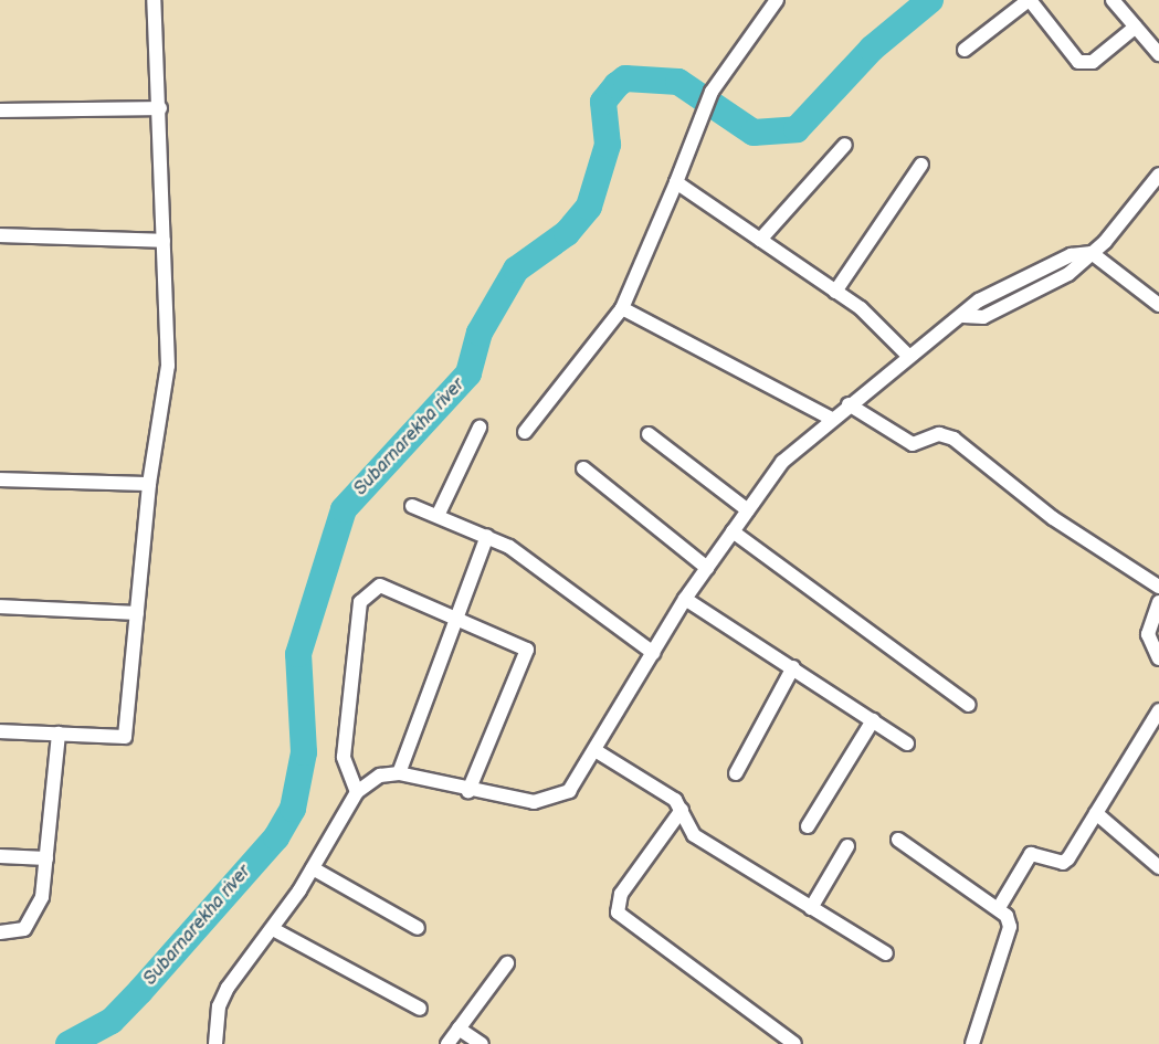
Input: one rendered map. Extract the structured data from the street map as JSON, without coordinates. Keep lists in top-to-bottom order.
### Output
{
  "water": ["Subarnarekha river"]
}
